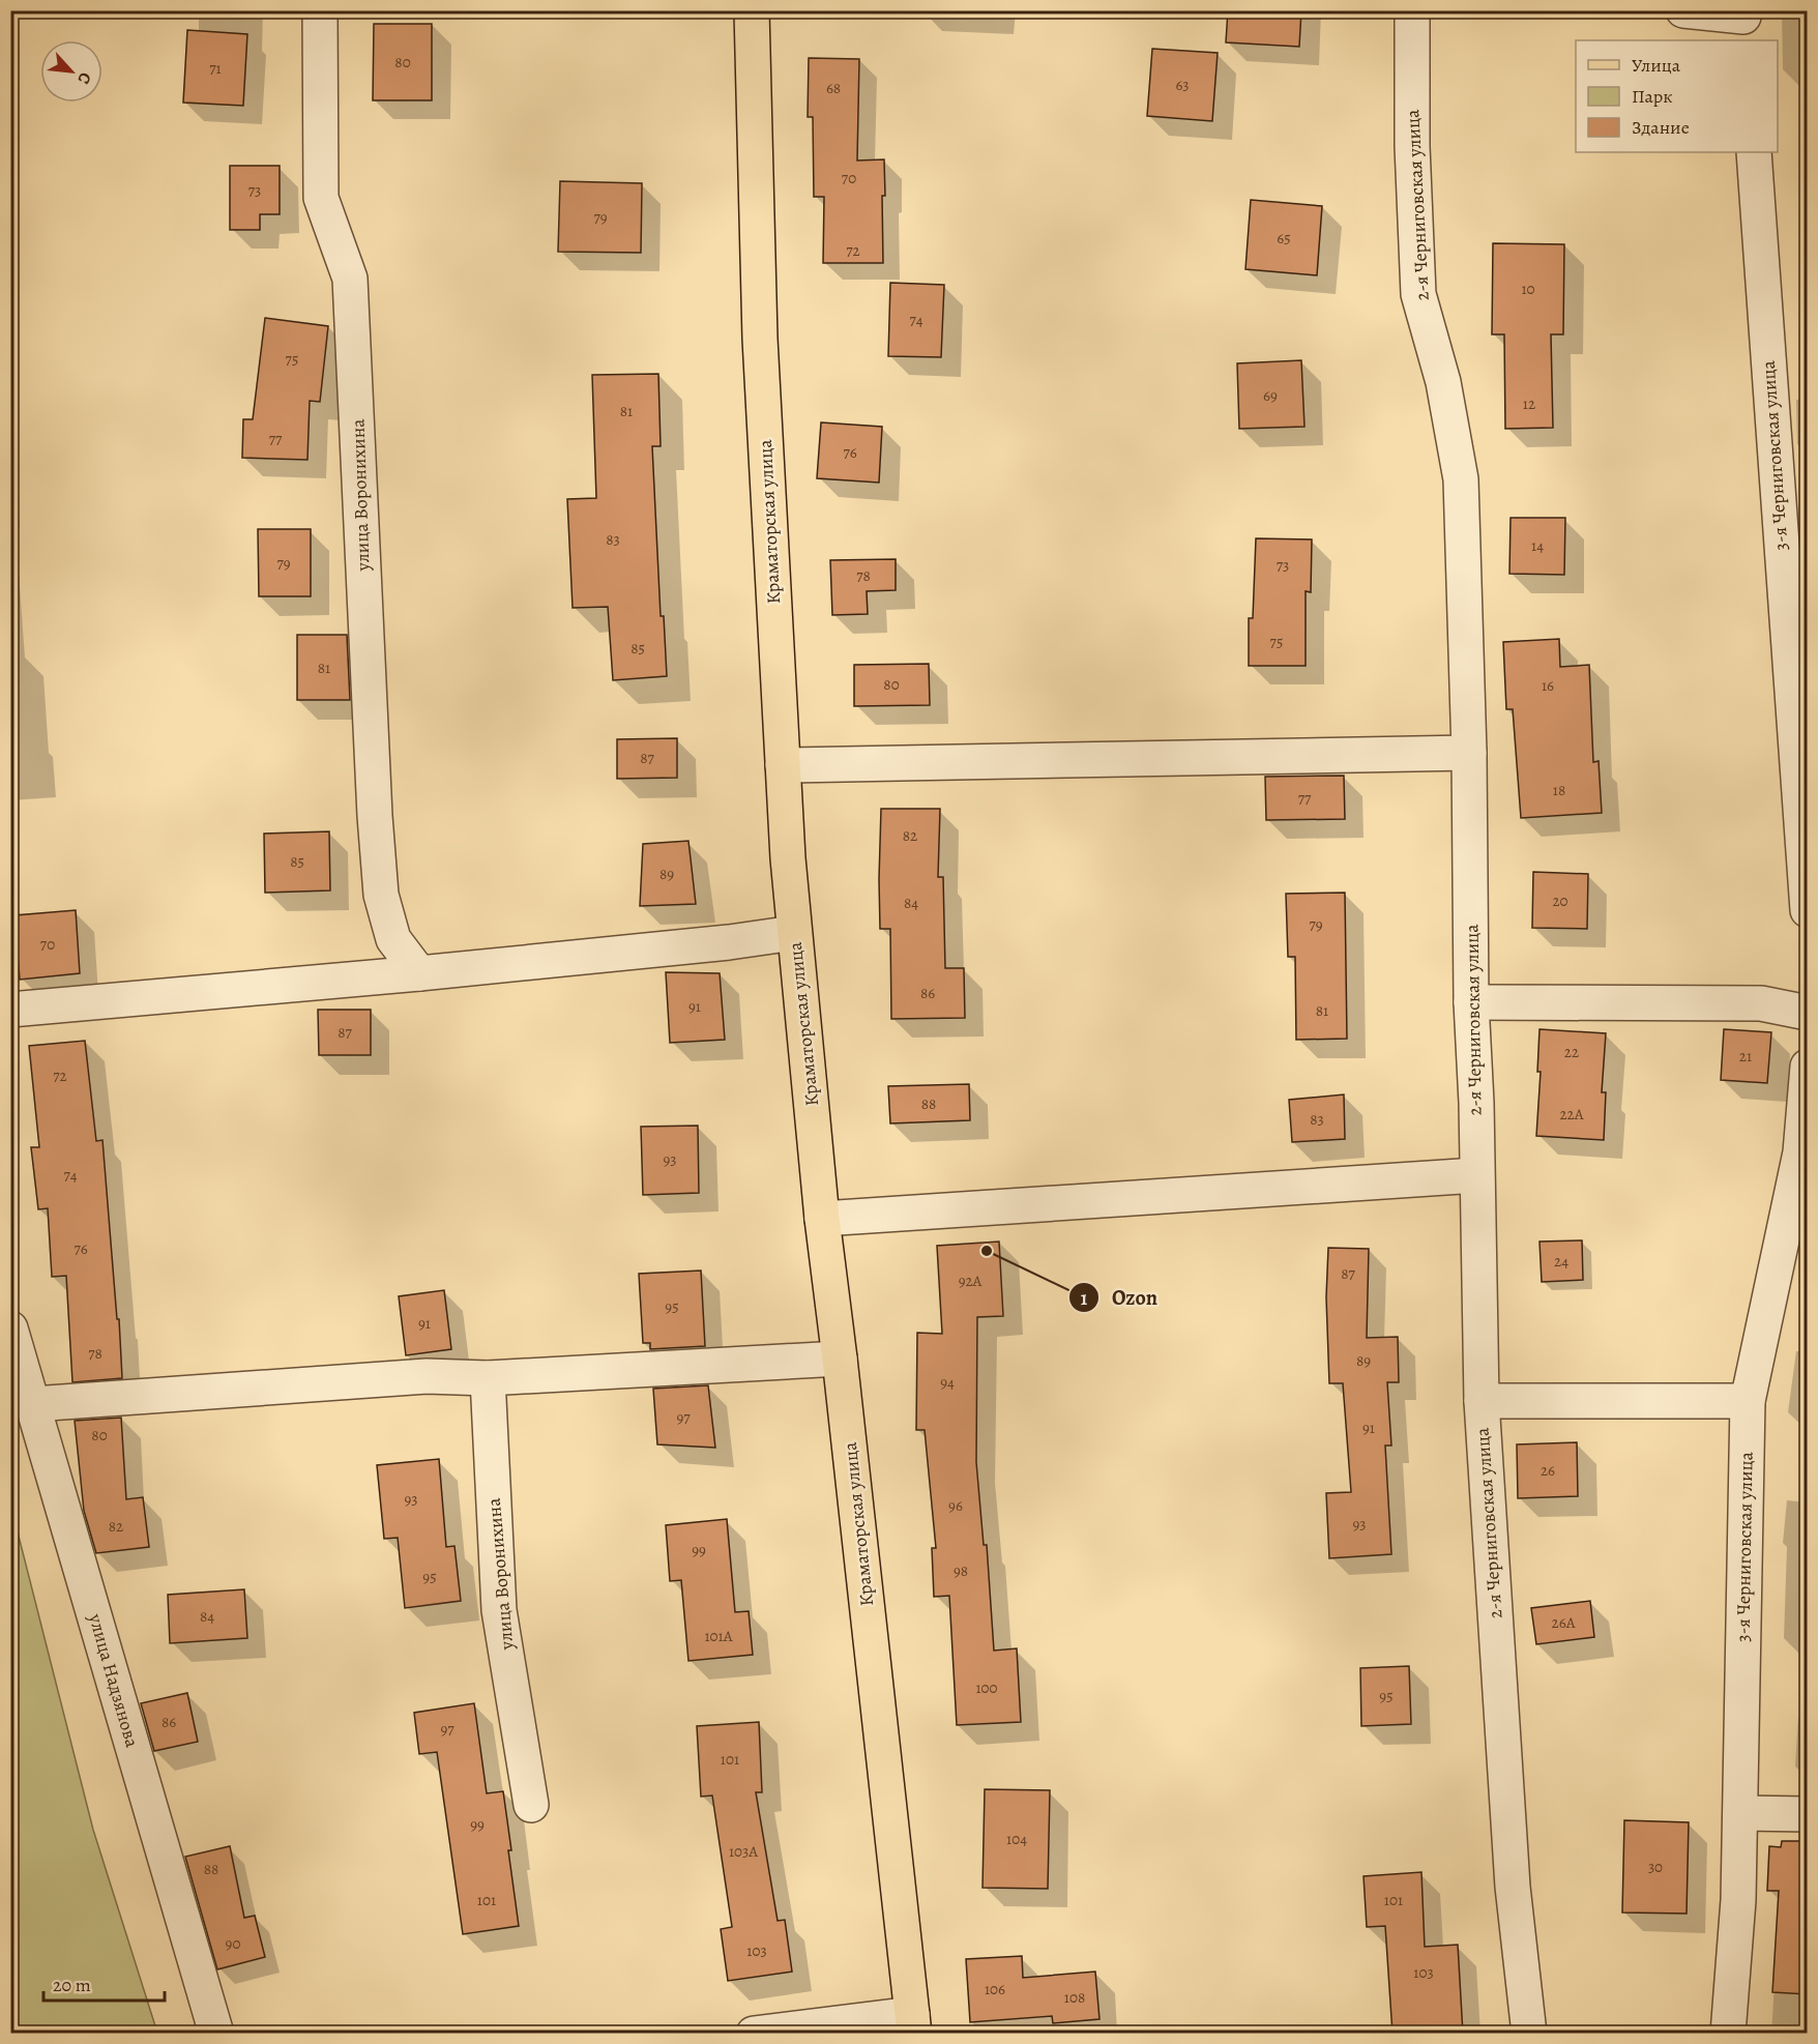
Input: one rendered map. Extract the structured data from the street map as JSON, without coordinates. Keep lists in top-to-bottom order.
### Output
{
  "streets": {
    "main road": ["Краматорская улица"],
    "street": [
      "2-я Черниговская улица",
      "3-я Черниговская улица",
      "улица Воронихина",
      "улица Надзянова"
    ]
  },
  "places": ["Ozon"],
  "house_numbers": [
    "80",
    "71",
    "63",
    "68",
    "70",
    "73",
    "79",
    "65",
    "72",
    "10",
    "74",
    "75",
    "69",
    "12",
    "81",
    "77",
    "76",
    "83",
    "14",
    "79",
    "73",
    "78",
    "75",
    "85",
    "81",
    "80",
    "16",
    "87",
    "18",
    "77",
    "82",
    "85",
    "89",
    "20",
    "84",
    "79",
    "70",
    "86",
    "91",
    "81",
    "87",
    "22",
    "21",
    "72",
    "88",
    "22А",
    "83",
    "93",
    "74",
    "76",
    "24",
    "87",
    "92А",
    "95",
    "91",
    "78",
    "89",
    "94",
    "97",
    "91",
    "80",
    "26",
    "93",
    "96",
    "93",
    "82",
    "99",
    "98",
    "95",
    "84",
    "26А",
    "101А",
    "100",
    "95",
    "86",
    "97",
    "101",
    "99",
    "104",
    "103А",
    "30",
    "88",
    "101",
    "101",
    "90",
    "103",
    "103",
    "106",
    "108"
  ],
  "legend": ["Улица", "Парк", "Здание"],
  "scale_bar": "20 m",
  "north": "bottom right"
}
